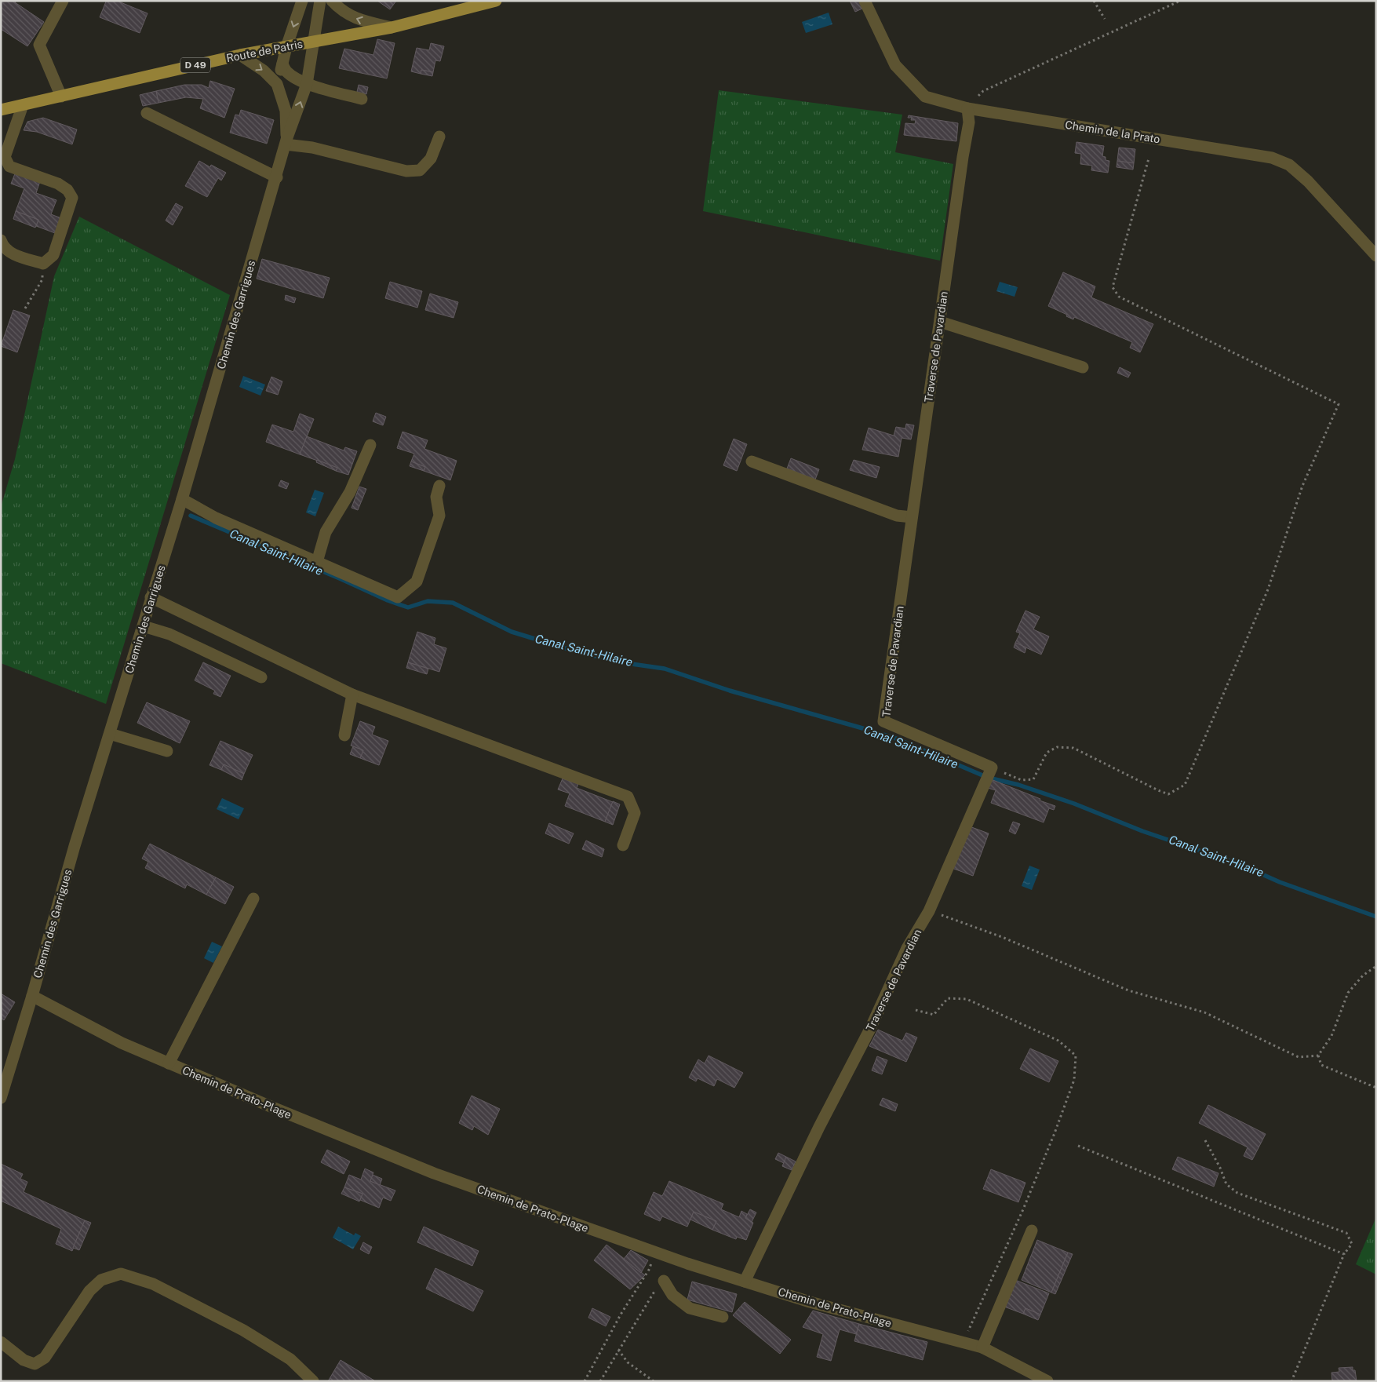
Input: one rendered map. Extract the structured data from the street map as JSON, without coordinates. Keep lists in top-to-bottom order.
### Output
{
  "streets": {
    "main road": ["Route de Patris", "D 49"],
    "street": [
      "Chemin de la Prato",
      "Chemin des Garrigues",
      "Traverse de Pavardian",
      "Chemin de Prato-Plage"
    ]
  },
  "crossings": [
    ["Route de Patris", "D 49"],
    ["Route de Patris", "Chemin des Garrigues"],
    ["Chemin de la Prato", "Traverse de Pavardian"],
    ["Chemin des Garrigues", "Chemin de Prato-Plage"],
    ["Traverse de Pavardian", "Chemin de Prato-Plage"]
  ],
  "water": ["Canal Saint-Hilaire"]
}
